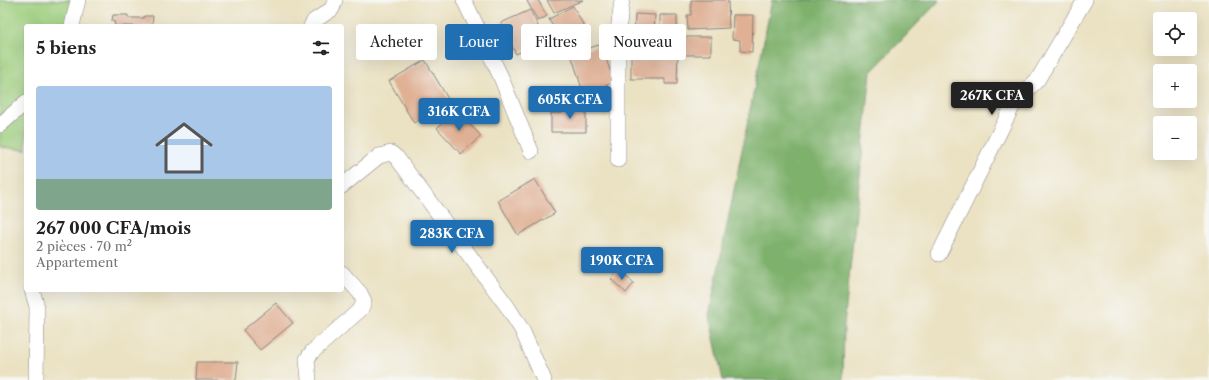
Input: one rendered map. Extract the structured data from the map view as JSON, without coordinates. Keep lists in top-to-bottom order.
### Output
{
  "page": {
    "map_buttons": ["+", "−"],
    "chip": [
      "Acheter",
      "Louer",
      "Filtres",
      "Nouveau"
    ],
    "heading": "5 biens",
    "list": [
      {
        "name": "267 000 CFA/mois",
        "note": "2 pièces · 70 m² · Appartement"
      }
    ],
    "price": [
      "267K CFA",
      "605K CFA",
      "316K CFA",
      "283K CFA",
      "190K CFA"
    ]
  }
}
